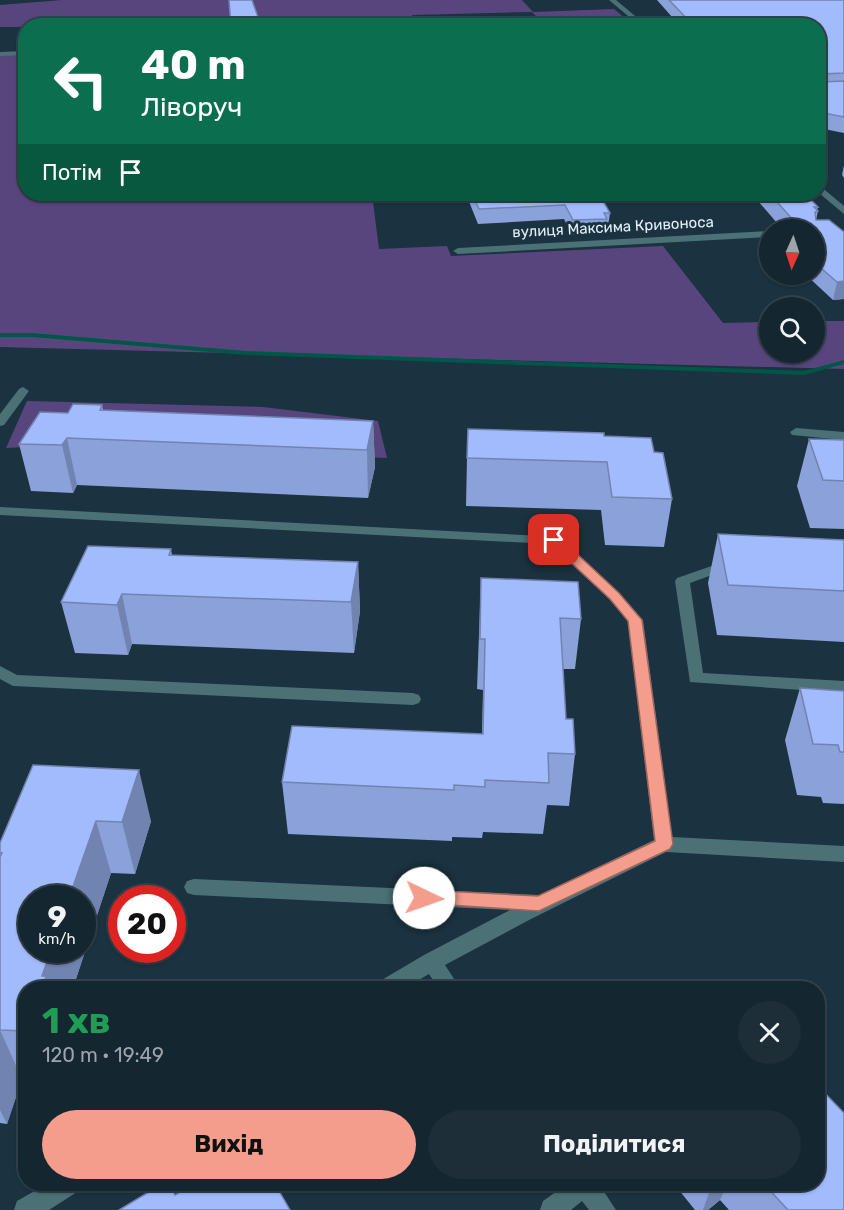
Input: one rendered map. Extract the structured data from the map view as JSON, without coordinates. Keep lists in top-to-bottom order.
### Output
{
  "streets": {
    "street": ["вулиця Максима Кривоноса"]
  },
  "north": "bottom",
  "page": {
    "turn": ["40 m", "Ліворуч"],
    "then": "Потім",
    "speed": "9 km/h",
    "limit": "20",
    "heading": ["1 хв", "120 m · 19:49"],
    "buttons": ["Вихід", "Поділитися"]
  }
}
